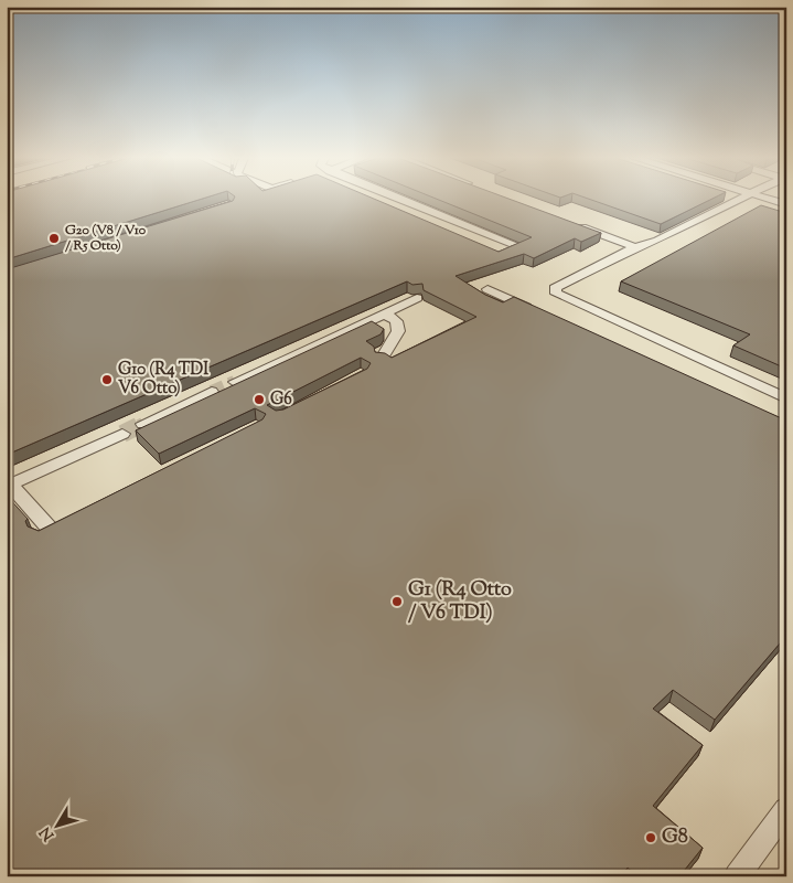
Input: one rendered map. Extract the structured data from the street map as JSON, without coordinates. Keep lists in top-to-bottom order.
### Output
{
  "places": [
    "G20 (V8 / V10 / R5 Otto)",
    "G10 (R4 TDI V6 Otto)",
    "G6",
    "G1 (R4 Otto / V6 TDI)",
    "G8"
  ],
  "north": "bottom left"
}
